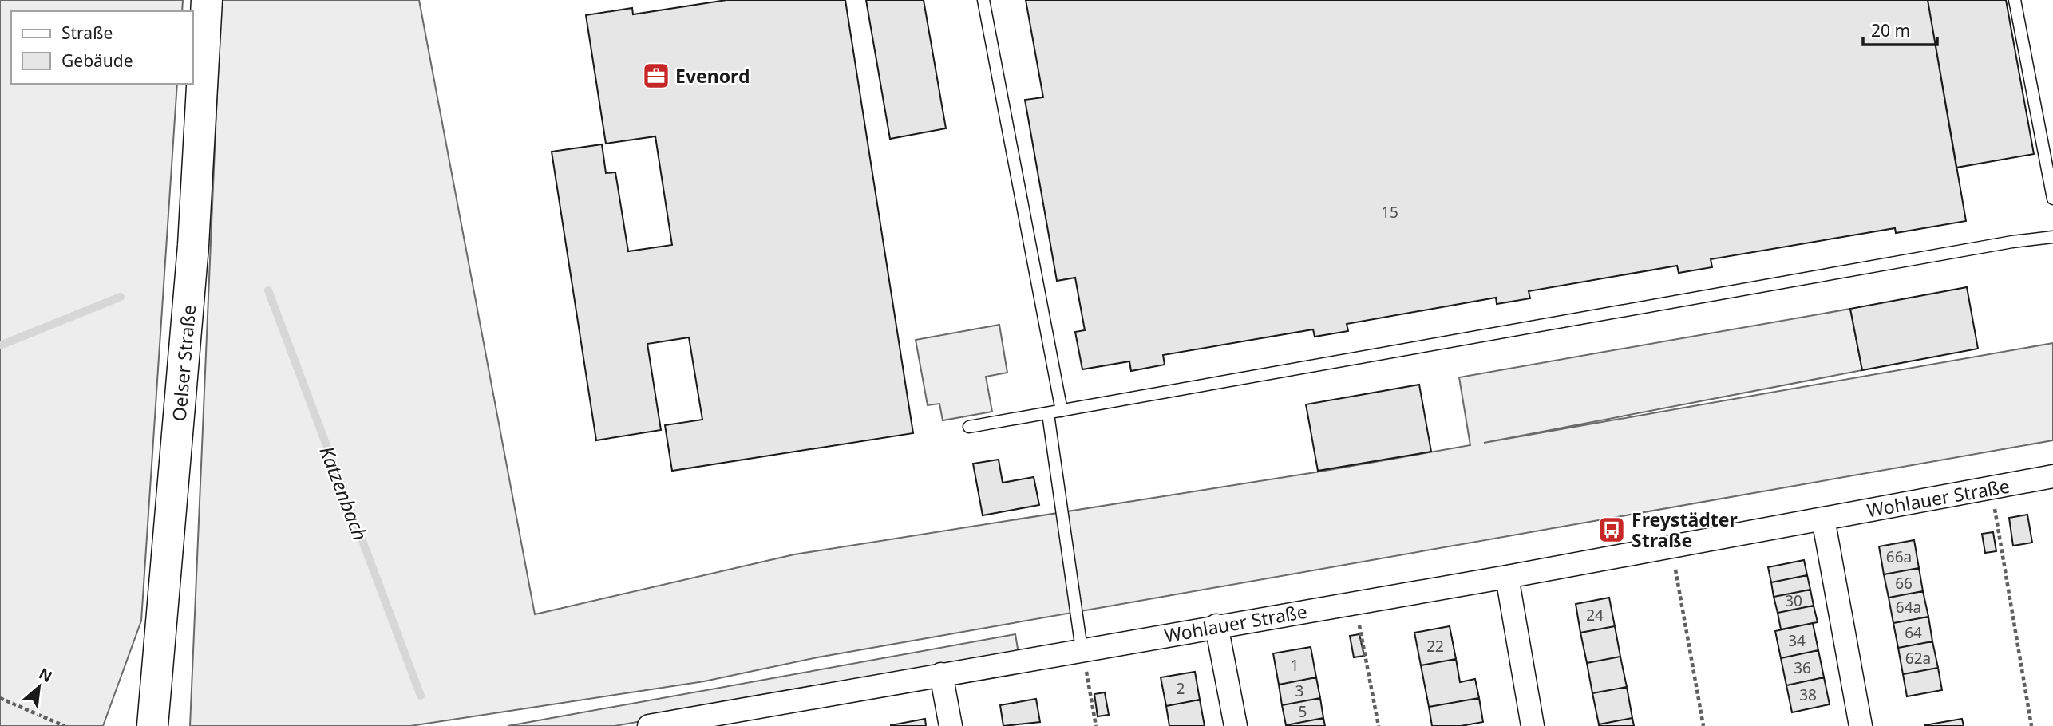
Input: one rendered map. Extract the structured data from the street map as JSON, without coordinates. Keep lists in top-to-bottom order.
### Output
{
  "streets": {
    "main road": ["Oelser Straße"],
    "street": ["Wohlauer Straße"]
  },
  "water": ["Katzenbach"],
  "places": {
    "office": ["Evenord"],
    "bus stop": ["Freystädter Straße"]
  },
  "house_numbers": [
    "15",
    "66a",
    "66",
    "30",
    "64a",
    "24",
    "64",
    "34",
    "22",
    "62a",
    "1",
    "36",
    "2",
    "3",
    "38",
    "5"
  ],
  "legend": ["Straße", "Gebäude"],
  "scale_bar": "20 m",
  "north": "top right"
}
